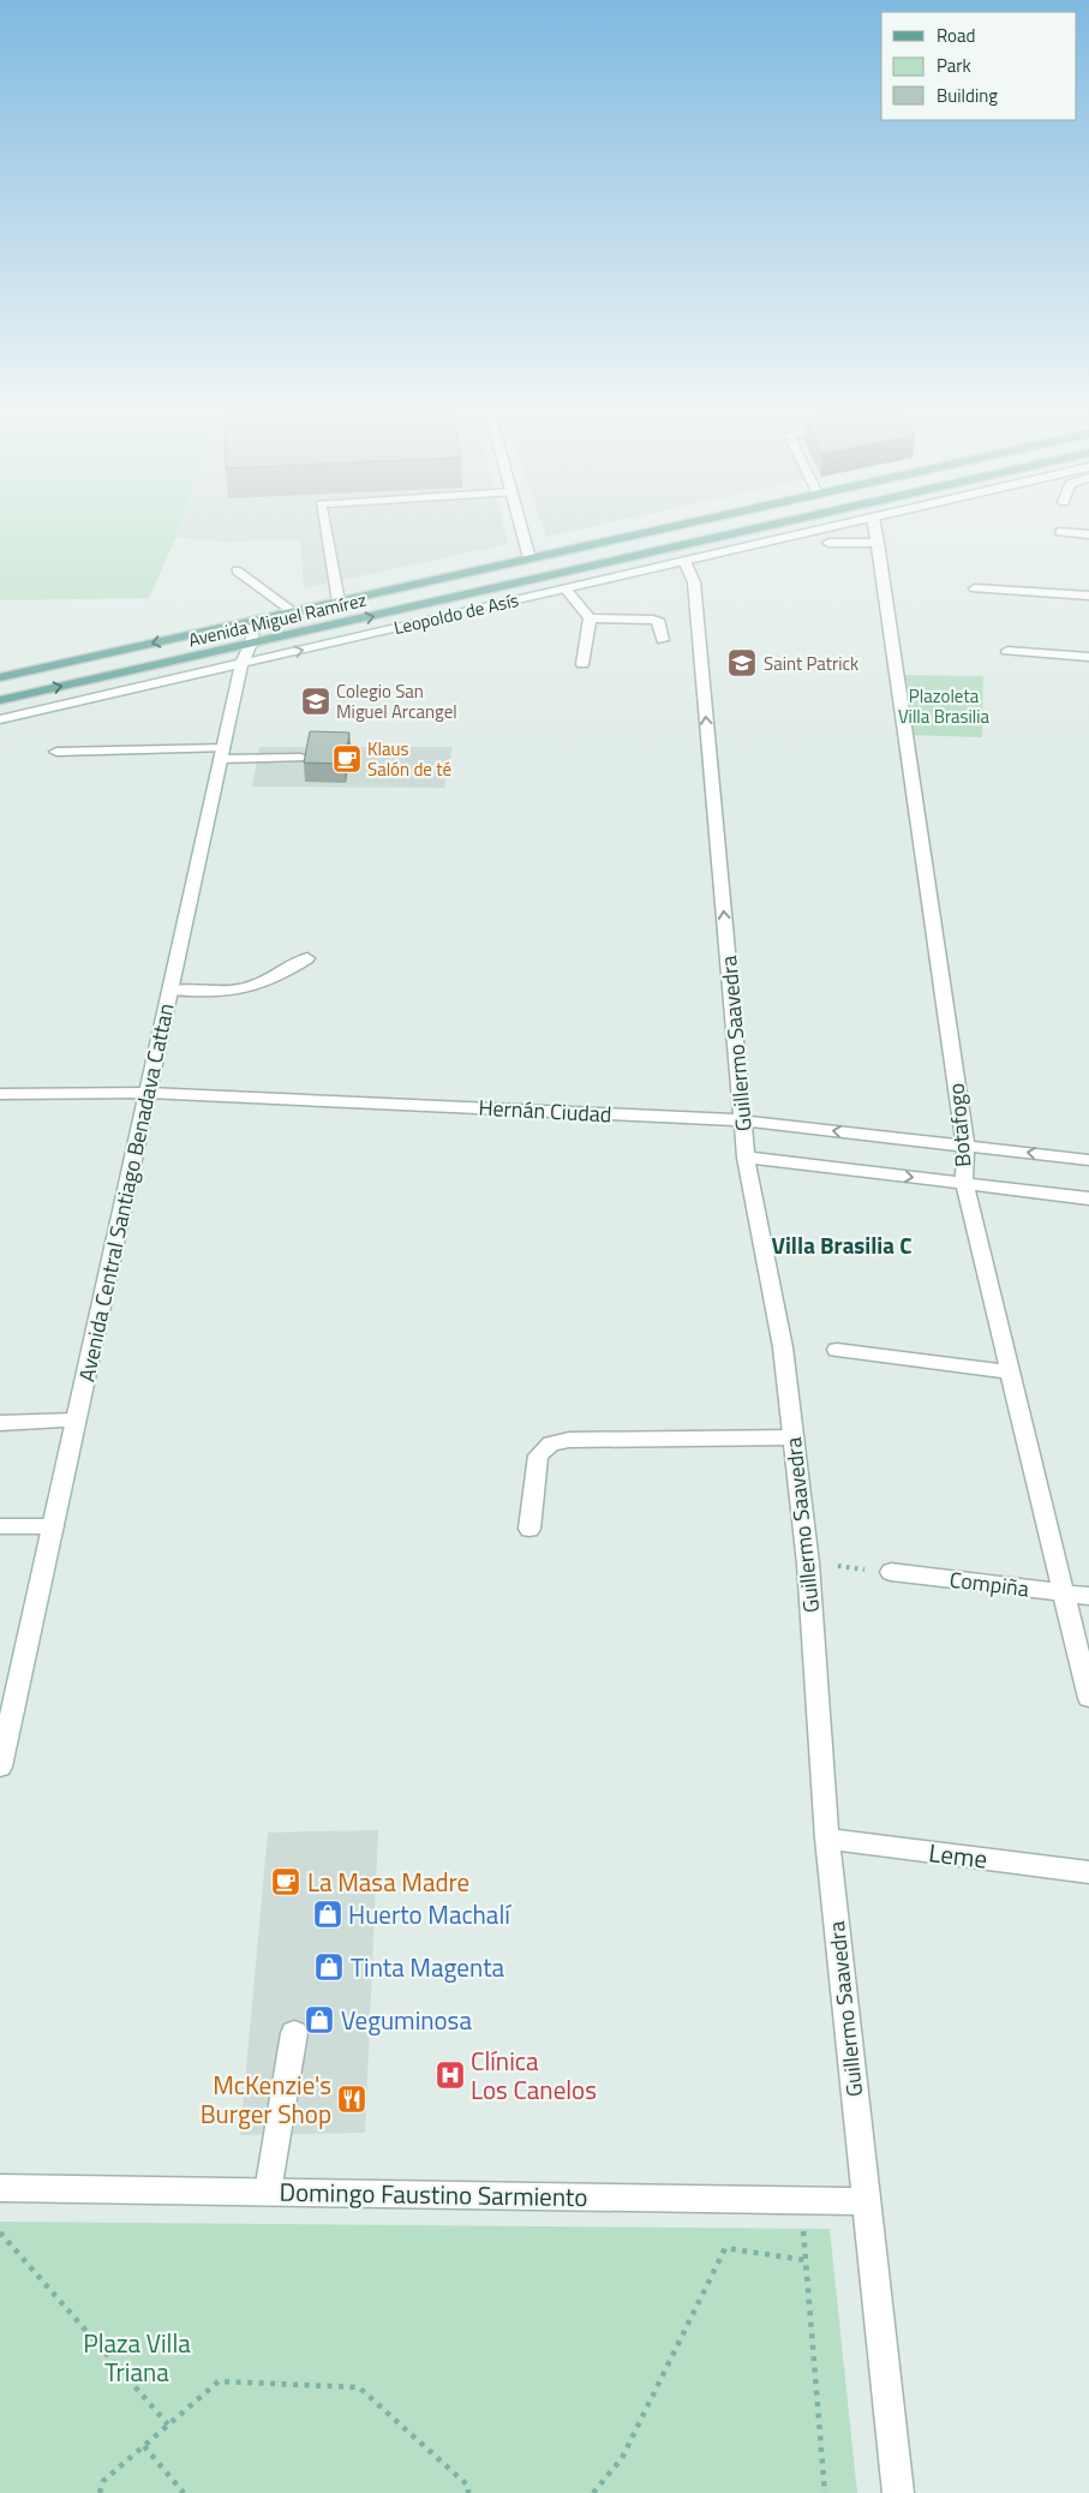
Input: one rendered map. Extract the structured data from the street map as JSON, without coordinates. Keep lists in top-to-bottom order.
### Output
{
  "streets": {
    "main road": ["Avenida Miguel Ramírez"],
    "street": [
      "Leopoldo de Asís",
      "Guillermo Saavedra",
      "Hernán Ciudad",
      "Botafogo",
      "Avenida Central Santiago Benadava Cattan",
      "Compiña",
      "Leme",
      "Domingo Faustino Sarmiento"
    ]
  },
  "crossings": [
    ["Leopoldo de Asís", "Guillermo Saavedra"],
    ["Leopoldo de Asís", "Avenida Central Santiago Benadava Cattan"],
    ["Avenida Miguel Ramírez", "Avenida Central Santiago Benadava Cattan"],
    ["Guillermo Saavedra", "Hernán Ciudad"],
    ["Guillermo Saavedra", "Leme"],
    ["Guillermo Saavedra", "Domingo Faustino Sarmiento"],
    ["Hernán Ciudad", "Botafogo"],
    ["Hernán Ciudad", "Avenida Central Santiago Benadava Cattan"],
    ["Botafogo", "Compiña"]
  ],
  "one_way": ["Leopoldo de Asís"],
  "districts": ["Villa Brasilia C"],
  "parks": ["Plazoleta Villa Brasilia", "Plaza Villa Triana"],
  "places": {
    "school or university": ["Saint Patrick", "Colegio San Miguel Arcangel"],
    "cafe": ["Klaus Salón de té", "La Masa Madre"],
    "shop": ["Huerto Machalí", "Tinta Magenta", "Veguminosa"],
    "hospital": ["Clínica Los Canelos"],
    "restaurant": ["McKenzie's Burger Shop"]
  },
  "legend": ["Road", "Park", "Building"]
}
